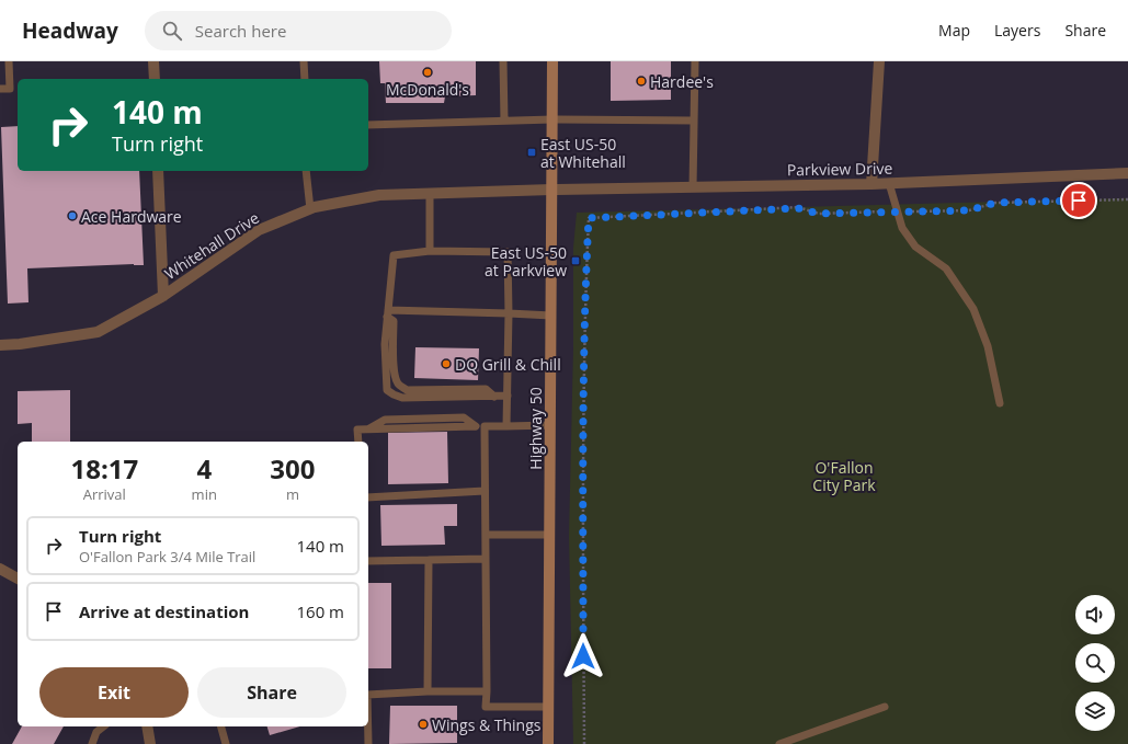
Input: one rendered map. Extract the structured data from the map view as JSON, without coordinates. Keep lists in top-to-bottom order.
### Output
{
  "streets": {
    "main road": ["Highway 50"],
    "street": ["Parkview Drive", "Whitehall Drive"]
  },
  "crossings": [
    ["Parkview Drive", "Whitehall Drive"],
    ["Parkview Drive", "Highway 50"],
    ["Whitehall Drive", "Highway 50"]
  ],
  "parks": ["O'Fallon City Park"],
  "places": {
    "other": [
      "McDonald's",
      "Hardee's",
      "Ace Hardware",
      "DQ Grill & Chill",
      "Wings & Things"
    ],
    "transit": ["East US-50 at Whitehall", "East US-50 at Parkview"]
  },
  "page": {
    "header": "Headway",
    "search": "Search here",
    "nav": ["Map", "Layers", "Share"],
    "turn": ["140 m", "Turn right"],
    "eta": [
      "18:17",
      "Arrival",
      "4",
      "min",
      "300",
      "m"
    ],
    "list": [
      {
        "name": "Turn right",
        "note": "O'Fallon Park 3/4 Mile Trail",
        "value": "140 m"
      },
      {
        "name": "Arrive at destination",
        "value": "160 m"
      }
    ],
    "buttons": ["Exit", "Share"]
  }
}
